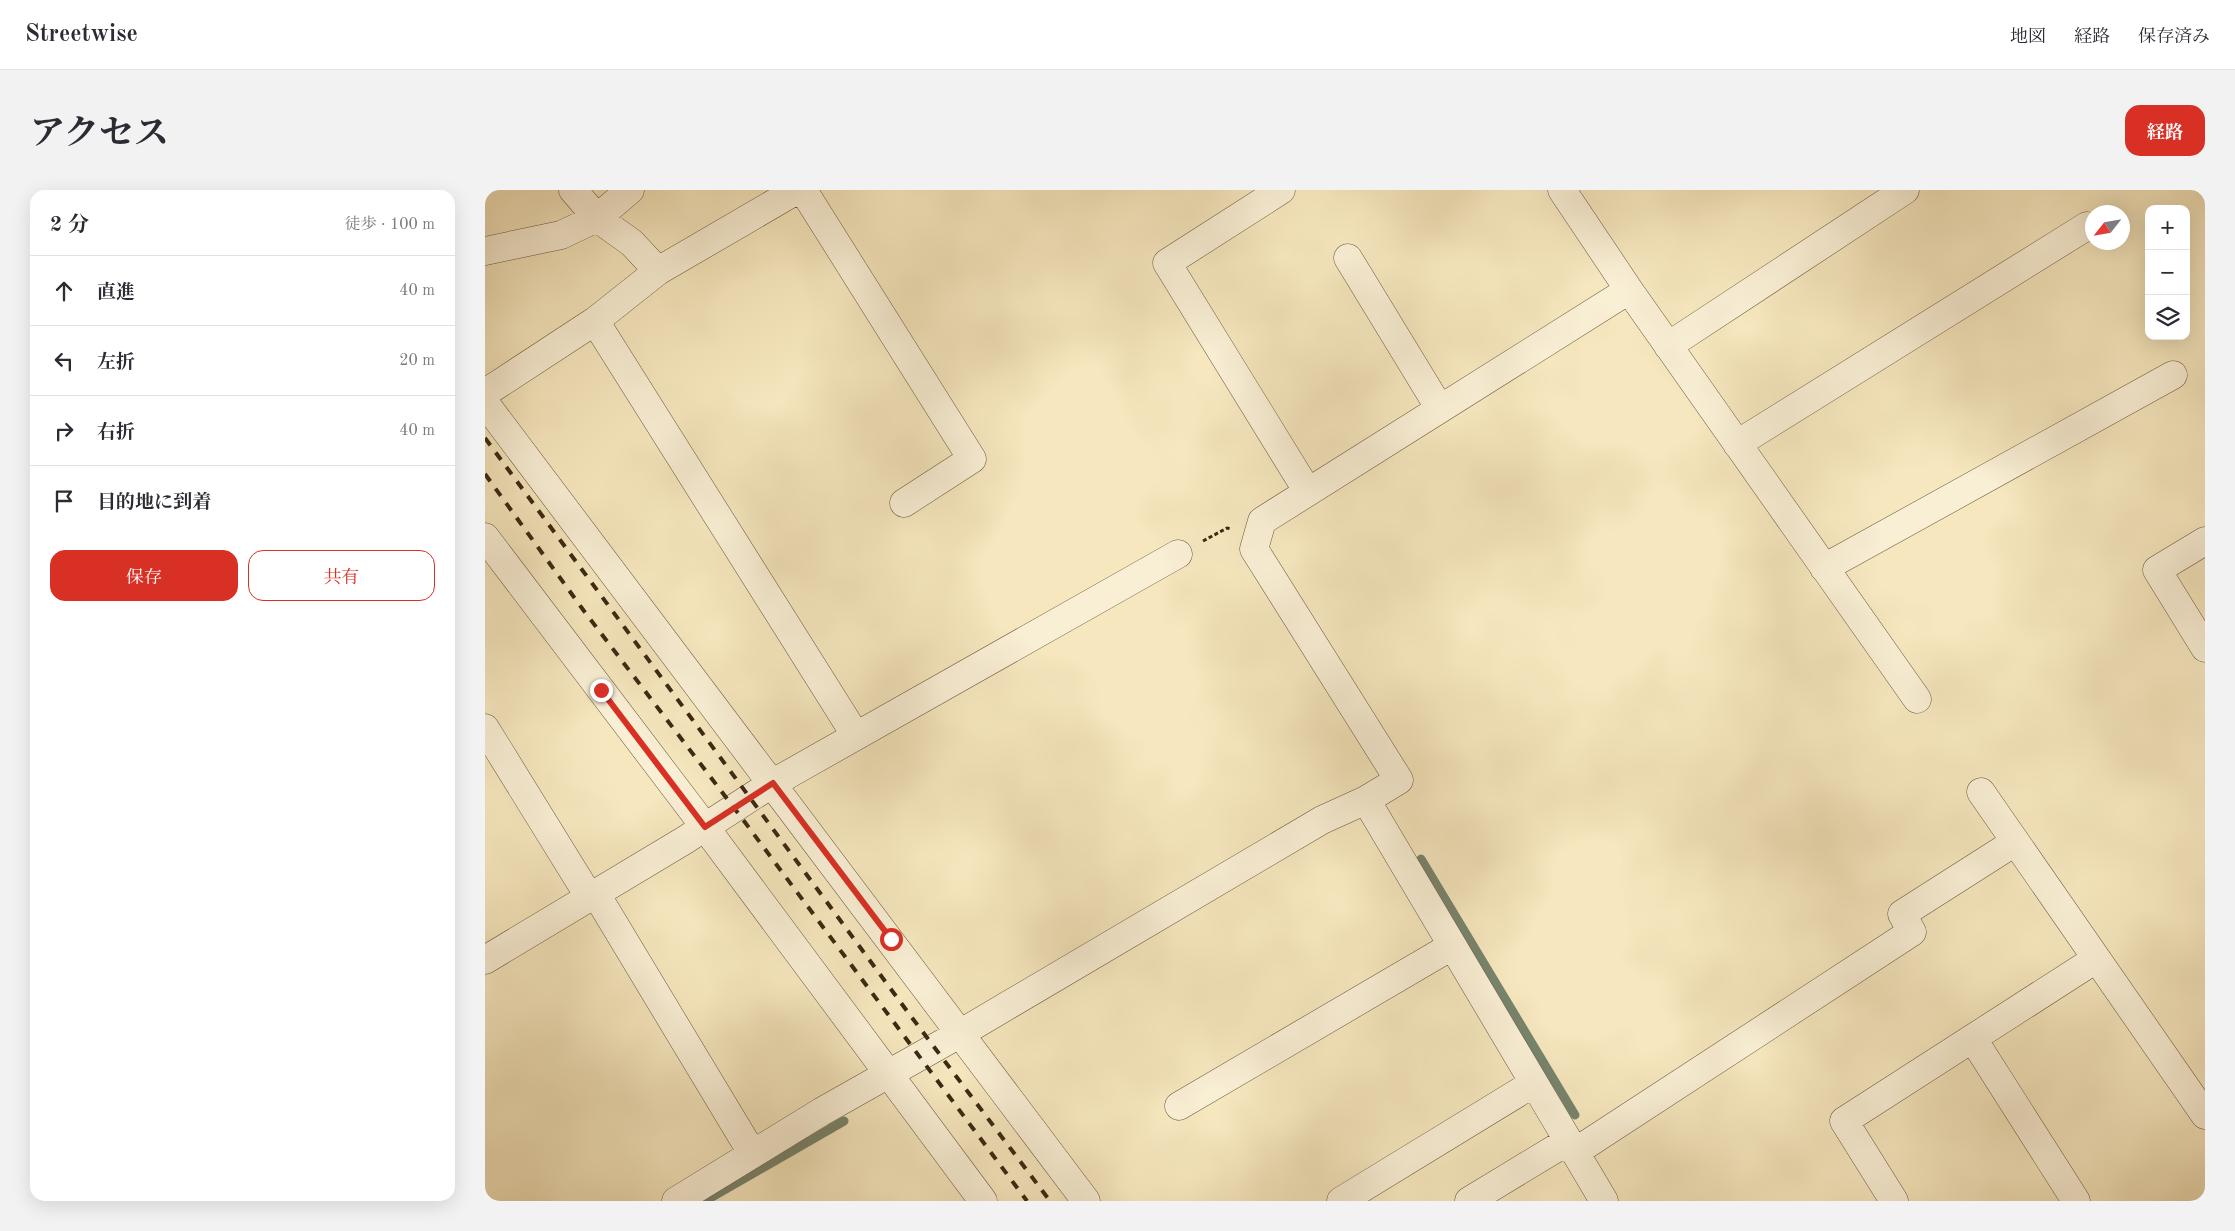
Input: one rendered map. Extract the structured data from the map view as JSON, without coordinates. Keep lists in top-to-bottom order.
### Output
{
  "north": "bottom left",
  "page": {
    "header": "Streetwise",
    "nav": ["地図", "経路", "保存済み"],
    "title": "アクセス",
    "buttons": [
      "経路",
      ["保存", "共有"]
    ],
    "heading": ["2 分", "徒歩 · 100 m"],
    "map_buttons": ["+", "−"],
    "list": [
      ["直進", "40 m"],
      ["左折", "20 m"],
      ["右折", "40 m"],
      "目的地に到着"
    ]
  }
}
